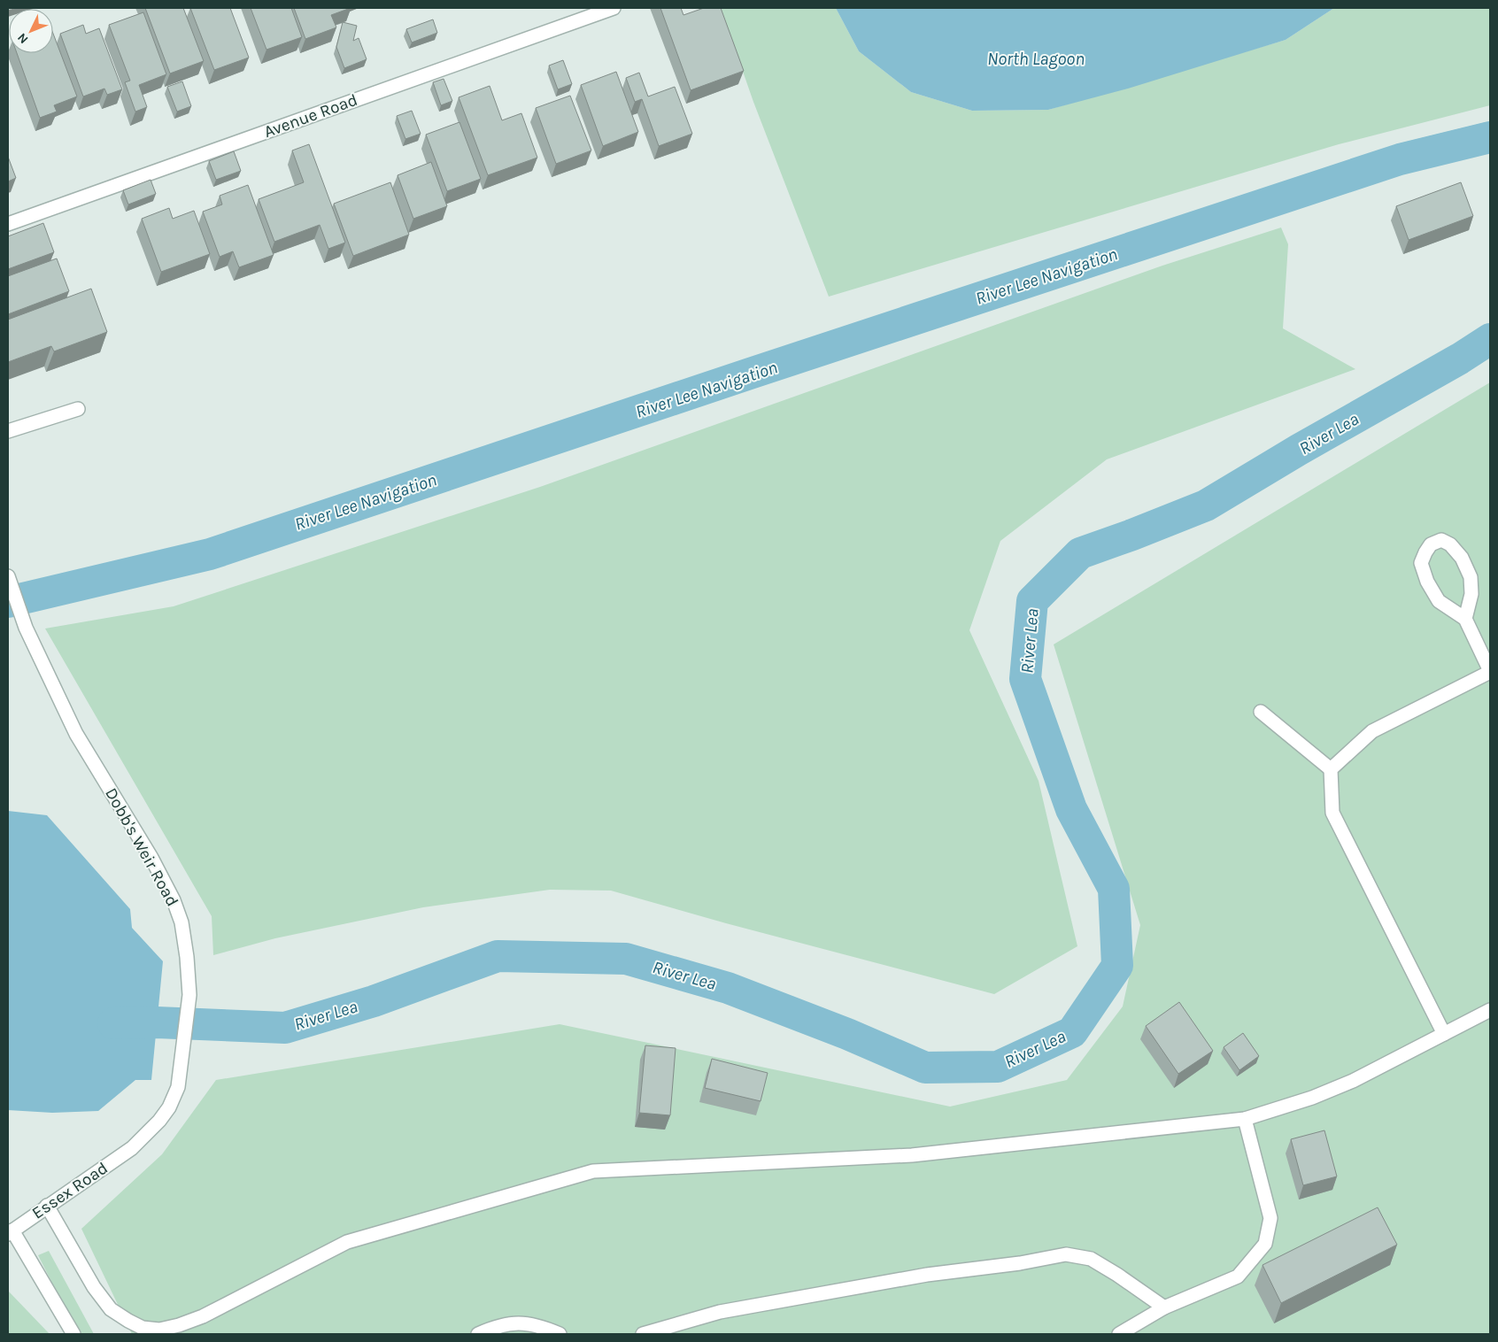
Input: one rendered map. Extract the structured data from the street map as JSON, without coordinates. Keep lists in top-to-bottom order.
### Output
{
  "streets": {
    "street": ["Avenue Road", "Dobb's Weir Road", "Essex Road"]
  },
  "crossings": [
    ["Dobb's Weir Road", "Essex Road"]
  ],
  "water": ["North Lagoon", "River Lee Navigation", "River Lea"],
  "north": "bottom left"
}
